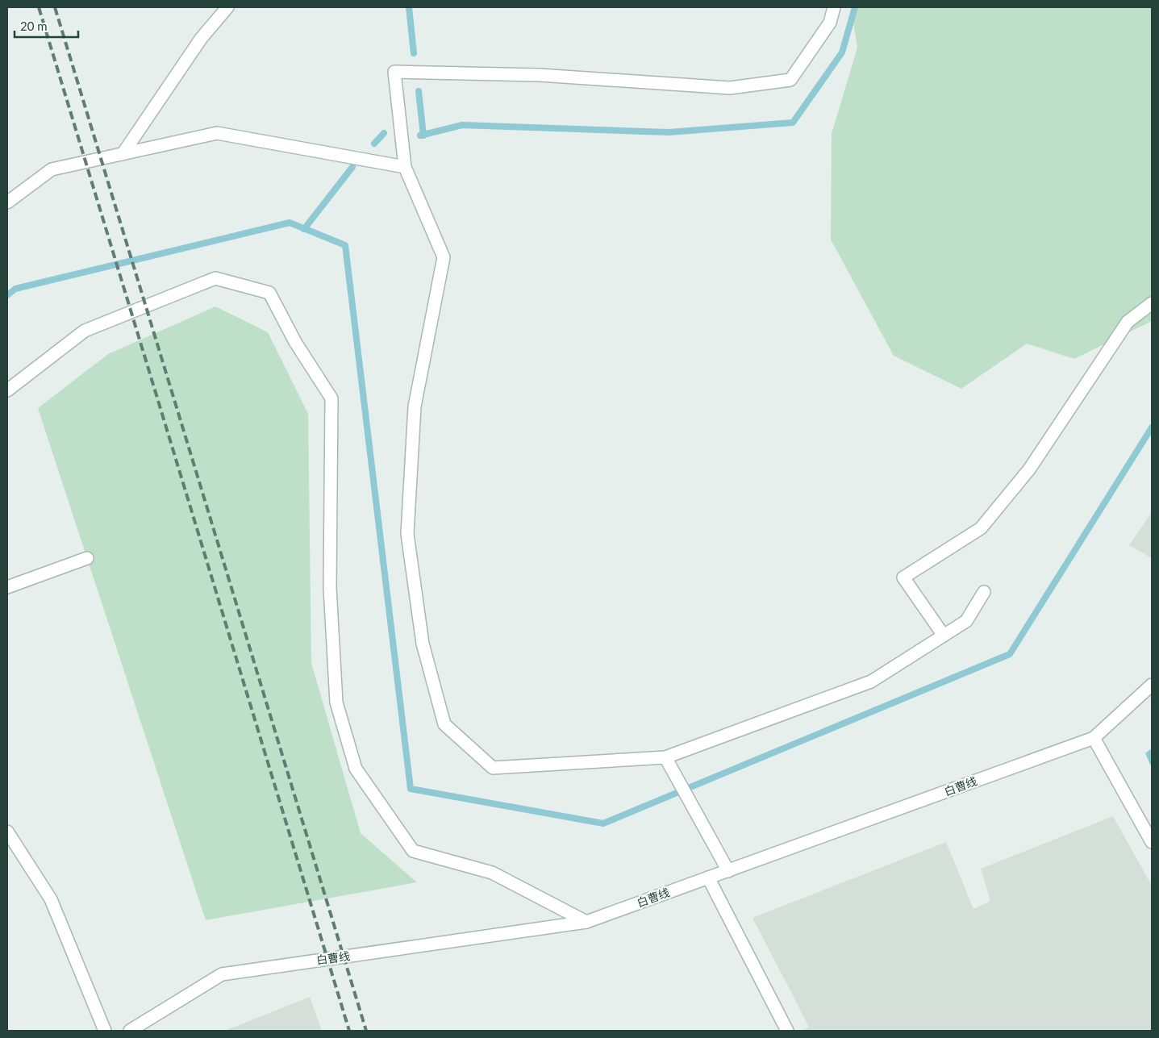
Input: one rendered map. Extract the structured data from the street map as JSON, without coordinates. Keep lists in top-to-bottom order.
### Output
{
  "streets": {
    "street": ["白曹线"]
  },
  "scale_bar": "20 m"
}
